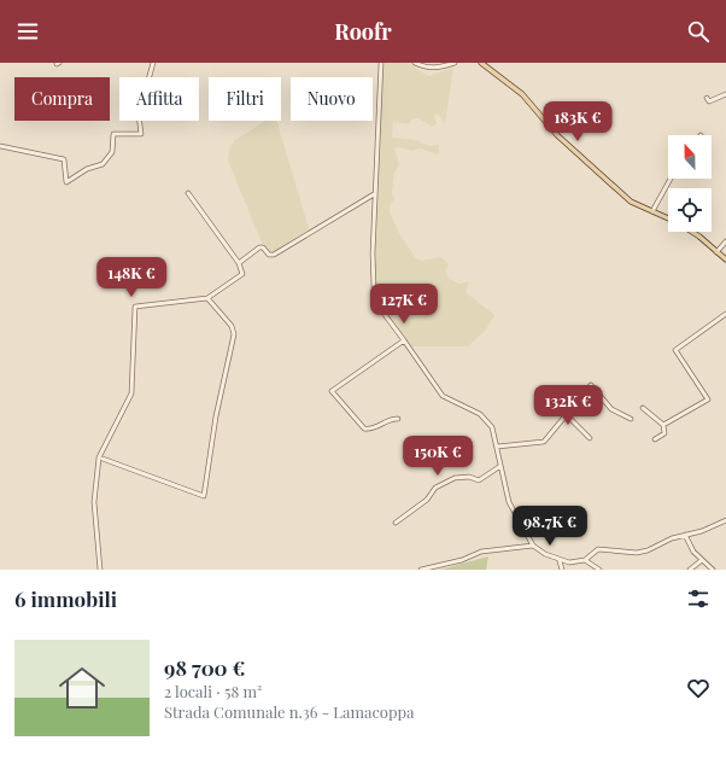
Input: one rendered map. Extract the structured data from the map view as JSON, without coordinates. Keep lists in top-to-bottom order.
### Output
{
  "north": "top",
  "page": {
    "header": "Roofr",
    "chip": [
      "Compra",
      "Affitta",
      "Filtri",
      "Nuovo"
    ],
    "price": [
      "183K €",
      "148K €",
      "127K €",
      "132K €",
      "150K €",
      "98.7K €"
    ],
    "heading": "6 immobili",
    "list": [
      {
        "name": "98 700 €",
        "note": "2 locali · 58 m² · Strada Comunale n.36 - Lamacoppa"
      }
    ]
  }
}
